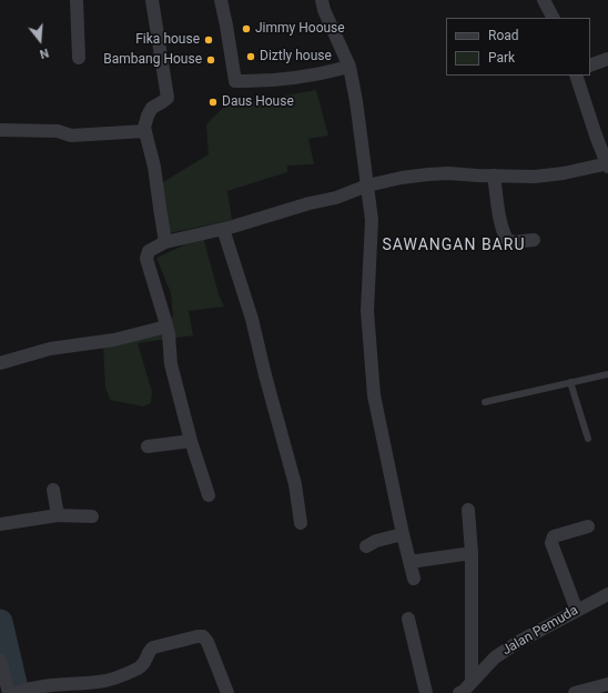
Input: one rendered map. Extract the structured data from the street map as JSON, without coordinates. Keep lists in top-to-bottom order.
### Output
{
  "streets": {
    "street": ["Jalan Pemuda"]
  },
  "districts": ["SAWANGAN BARU"],
  "places": [
    "Jimmy Hoouse",
    "Fika house",
    "Diztly house",
    "Bambang House",
    "Daus House"
  ],
  "legend": ["Road", "Park"],
  "north": "bottom"
}
